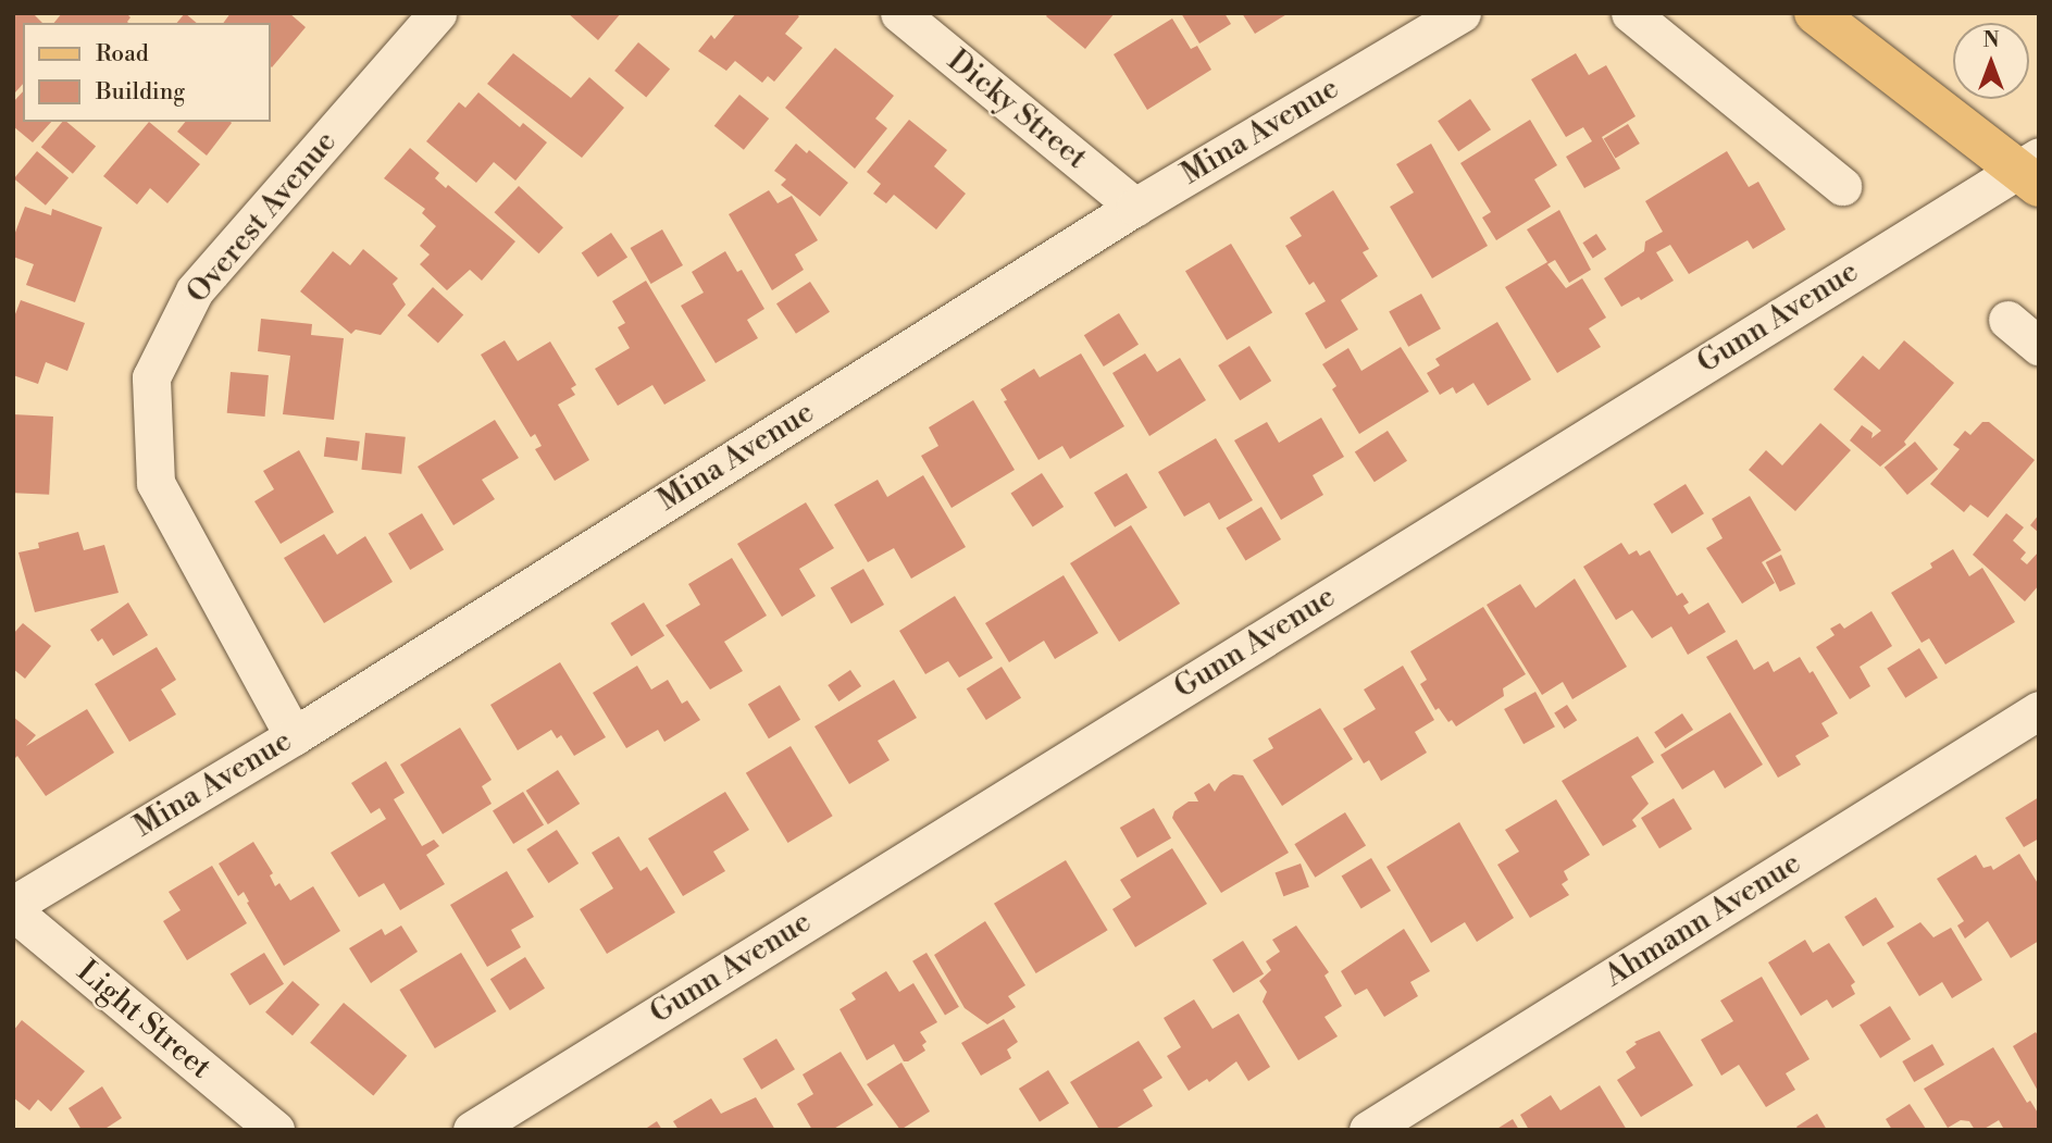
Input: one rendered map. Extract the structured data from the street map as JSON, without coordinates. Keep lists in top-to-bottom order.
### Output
{
  "streets": {
    "street": [
      "Dicky Street",
      "Mina Avenue",
      "Overest Avenue",
      "Gunn Avenue",
      "Ahmann Avenue",
      "Light Street"
    ]
  },
  "crossings": [
    ["Dicky Street", "Mina Avenue"],
    ["Mina Avenue", "Overest Avenue"]
  ],
  "legend": ["Road", "Building"],
  "north": "top"
}
